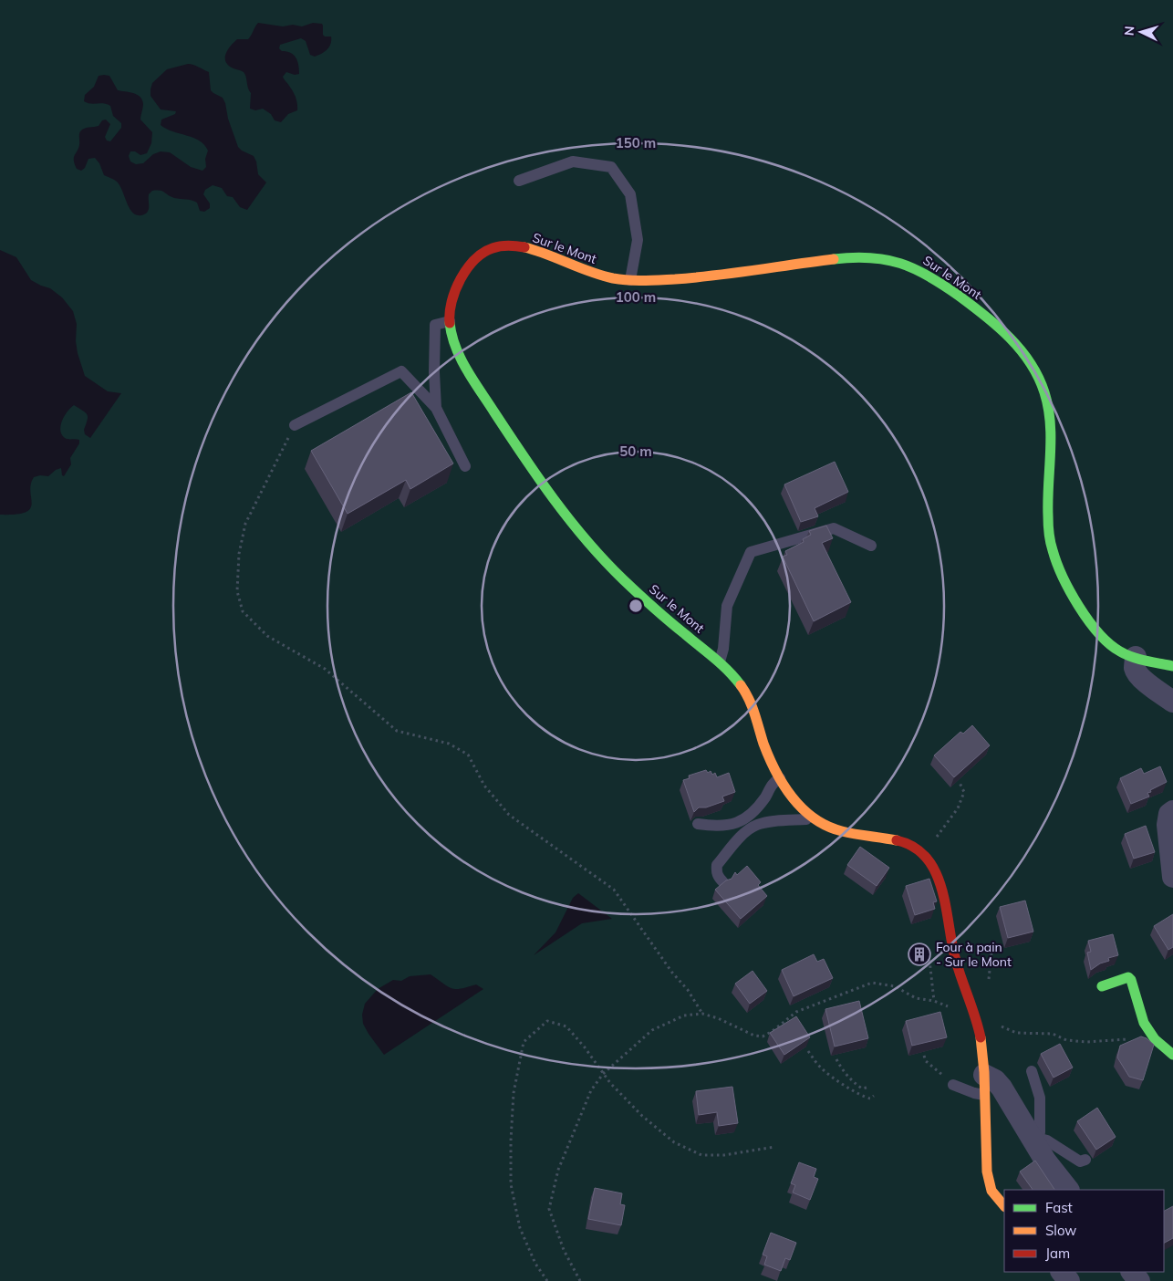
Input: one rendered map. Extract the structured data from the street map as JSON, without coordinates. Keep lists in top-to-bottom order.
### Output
{
  "streets": {
    "street": ["Sur le Mont"]
  },
  "places": {
    "building": ["Four à pain - Sur le Mont"]
  },
  "legend": ["Fast", "Slow", "Jam"],
  "north": "left",
  "rings": ["150 m", "100 m", "50 m"]
}
